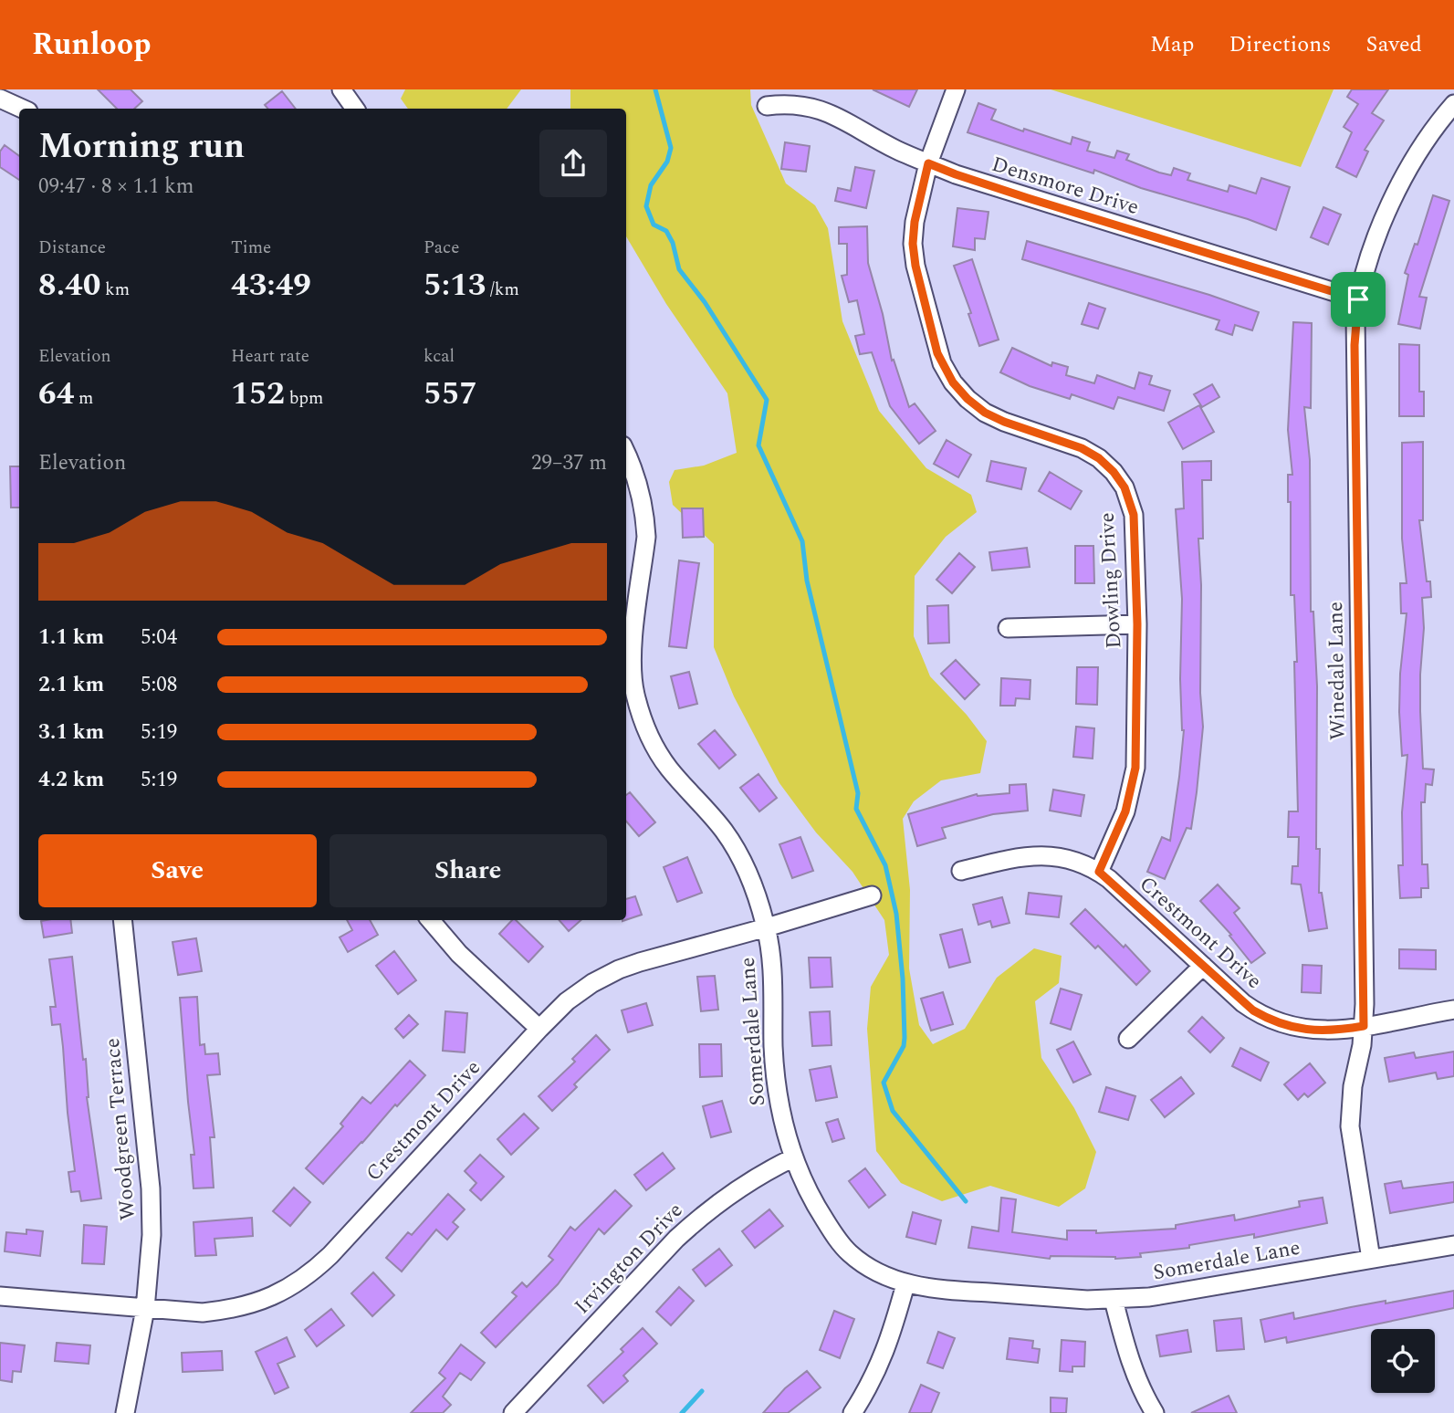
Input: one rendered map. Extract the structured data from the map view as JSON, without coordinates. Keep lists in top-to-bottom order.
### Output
{
  "streets": {
    "street": [
      "Densmore Drive",
      "Dowling Drive",
      "Winedale Lane",
      "Crestmont Drive",
      "Somerdale Lane",
      "Woodgreen Terrace",
      "Irvington Drive"
    ]
  },
  "crossings": [
    ["Densmore Drive", "Dowling Drive"],
    ["Densmore Drive", "Winedale Lane"],
    ["Dowling Drive", "Crestmont Drive"],
    ["Winedale Lane", "Crestmont Drive"],
    ["Winedale Lane", "Somerdale Lane"],
    ["Crestmont Drive", "Somerdale Lane"],
    ["Crestmont Drive", "Woodgreen Terrace"],
    ["Somerdale Lane", "Irvington Drive"]
  ],
  "page": {
    "header": "Runloop",
    "nav": ["Map", "Directions", "Saved"],
    "heading": ["Morning run", "09:47 · 8 × 1.1 km"],
    "stats": [
      ["Distance", "8.40 km"],
      ["Time", "43:49"],
      ["Pace", "5:13 /km"],
      ["Elevation", "64 m"],
      ["Heart rate", "152 bpm"],
      ["kcal", "557"]
    ],
    "chart": ["Elevation", "29–37 m"],
    "list": [
      {
        "name": "1.1 km",
        "note": "5:04"
      },
      {
        "name": "2.1 km",
        "note": "5:08"
      },
      {
        "name": "3.1 km",
        "note": "5:19"
      },
      {
        "name": "4.2 km",
        "note": "5:19"
      }
    ],
    "buttons": ["Save", "Share"]
  }
}
